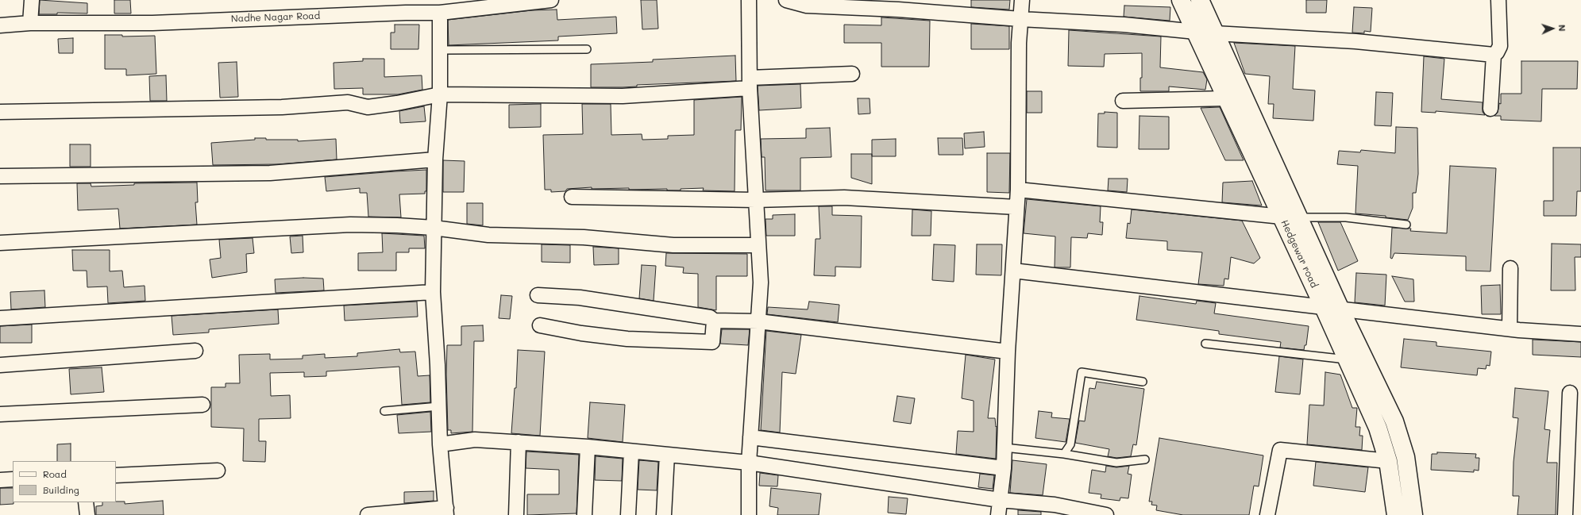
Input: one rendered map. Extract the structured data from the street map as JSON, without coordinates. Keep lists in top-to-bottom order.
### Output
{
  "streets": {
    "main road": ["Hedgewar road"],
    "street": ["Nadhe Nagar Road"]
  },
  "legend": ["Road", "Building"],
  "north": "right"
}
